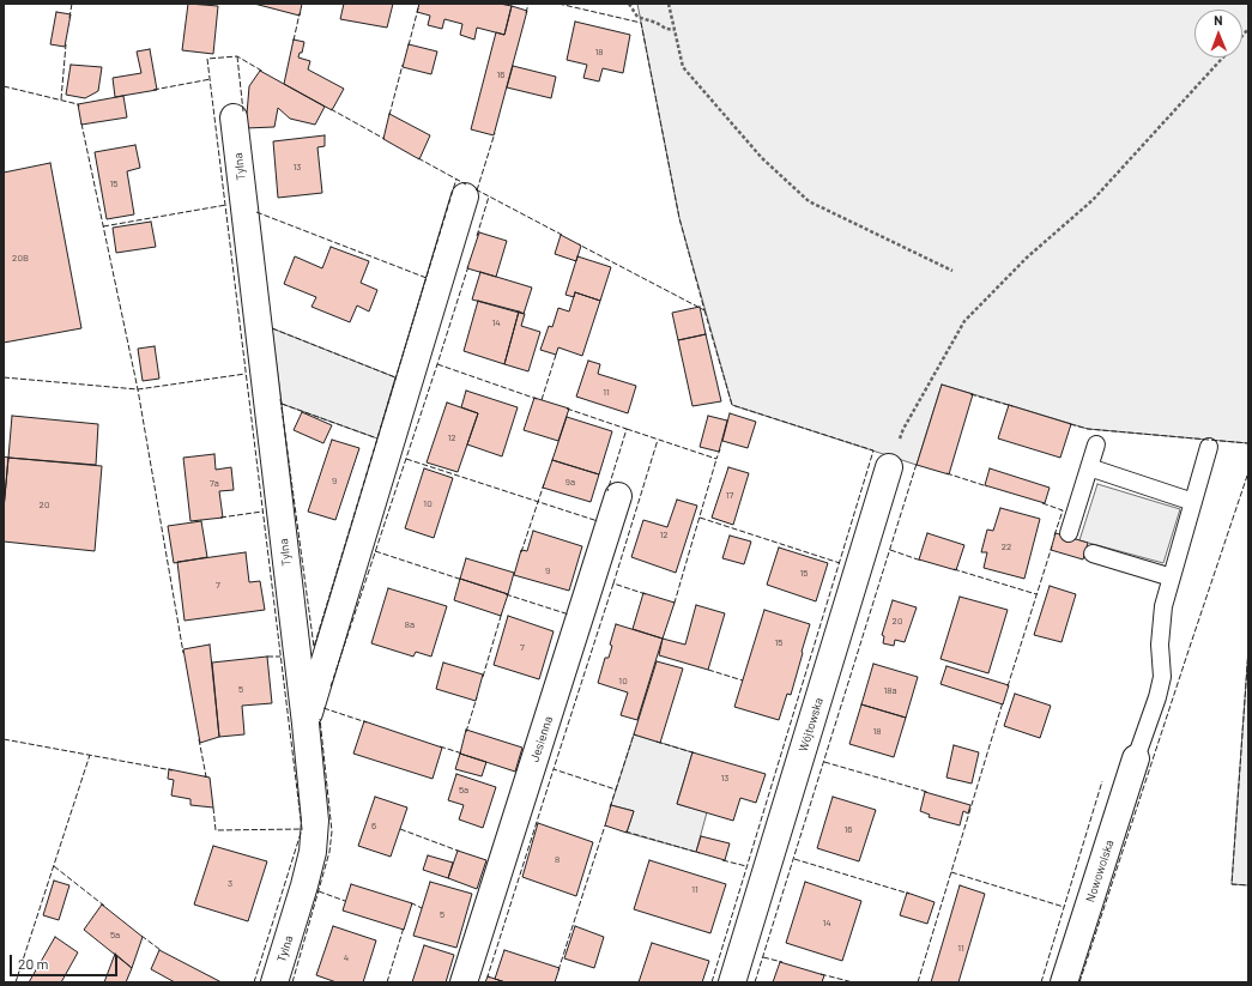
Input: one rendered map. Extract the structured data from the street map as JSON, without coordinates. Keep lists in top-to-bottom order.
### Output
{
  "streets": {
    "street": [
      "Tylna",
      "Wójtowska",
      "Jesienna",
      "Nowowolska"
    ]
  },
  "house_numbers": [
    "18",
    "16",
    "13",
    "15",
    "20B",
    "14",
    "11",
    "12",
    "9",
    "9a",
    "7a",
    "17",
    "10",
    "20",
    "12",
    "22",
    "9",
    "15",
    "7",
    "20",
    "8a",
    "15",
    "7",
    "10",
    "5",
    "18a",
    "18",
    "13",
    "5a",
    "6",
    "16",
    "8",
    "3",
    "11",
    "5",
    "14",
    "5a",
    "11",
    "4"
  ],
  "scale_bar": "20 m",
  "north": "top"
}
